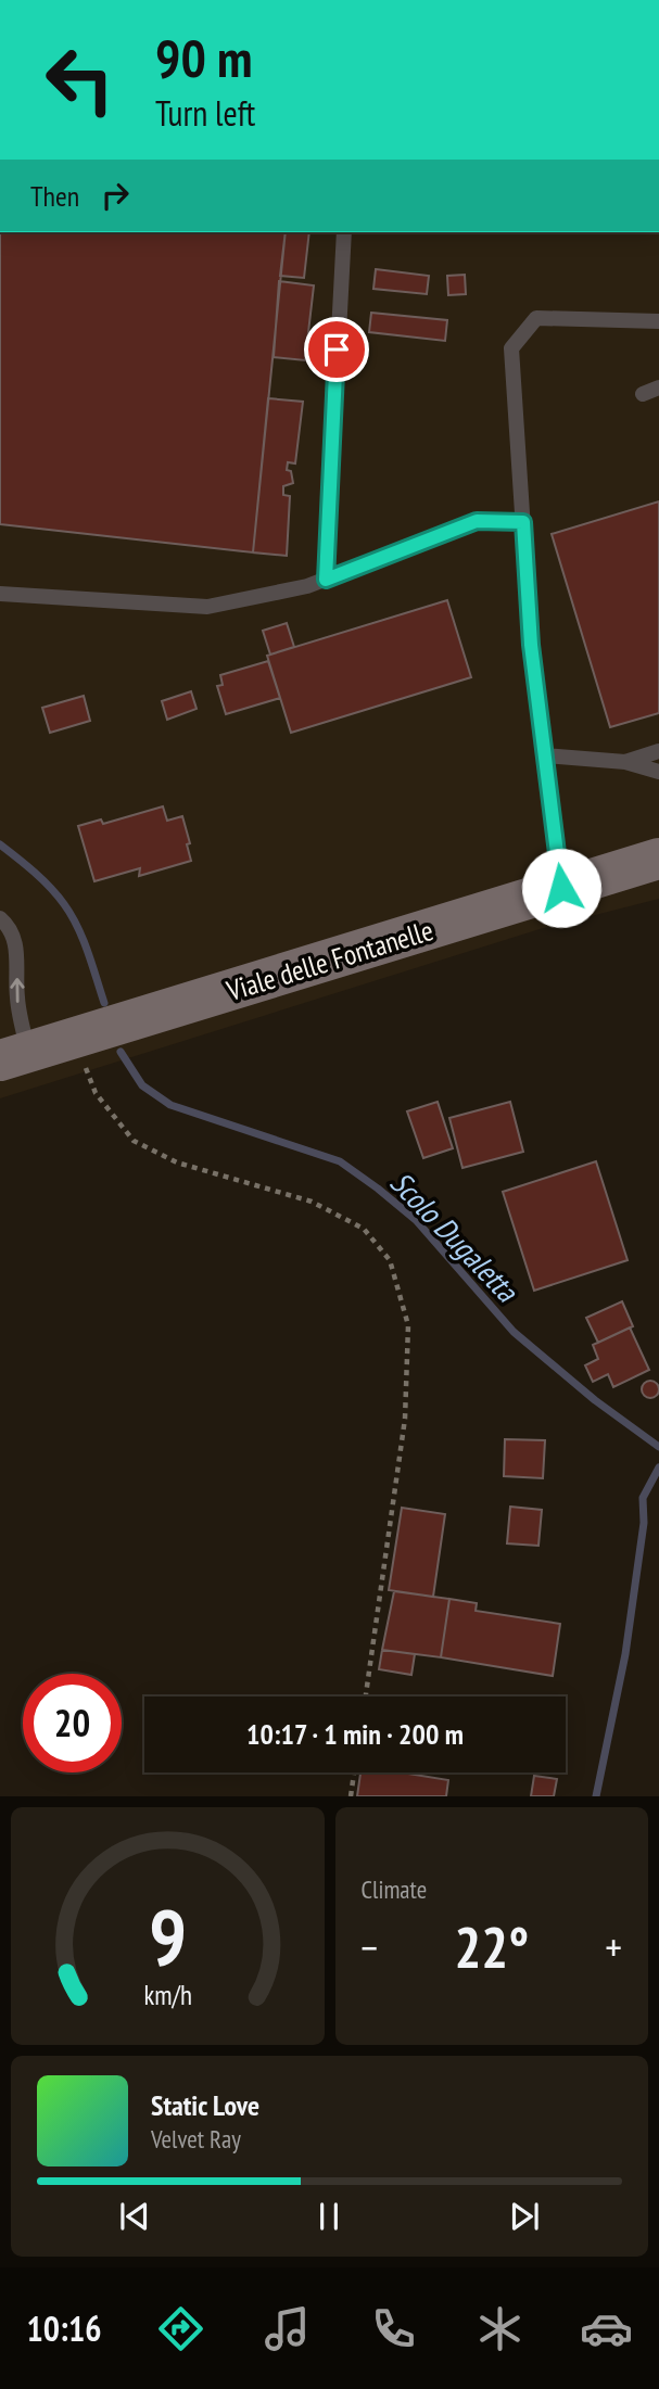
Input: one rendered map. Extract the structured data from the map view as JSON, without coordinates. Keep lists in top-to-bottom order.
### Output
{
  "streets": {
    "main road": ["Viale delle Fontanelle"]
  },
  "water": ["Scolo Dugaletta"],
  "page": {
    "turn": ["90 m", "Turn left"],
    "then": "Then",
    "limit": "20",
    "trip": "10:17 · 1 min · 200 m",
    "tile": "Climate",
    "heat": ["−", "22°", "+"],
    "song": ["Static Love", "Velvet Ray"],
    "tabs": "10:16",
    "gauge": ["9", "km/h"]
  }
}
